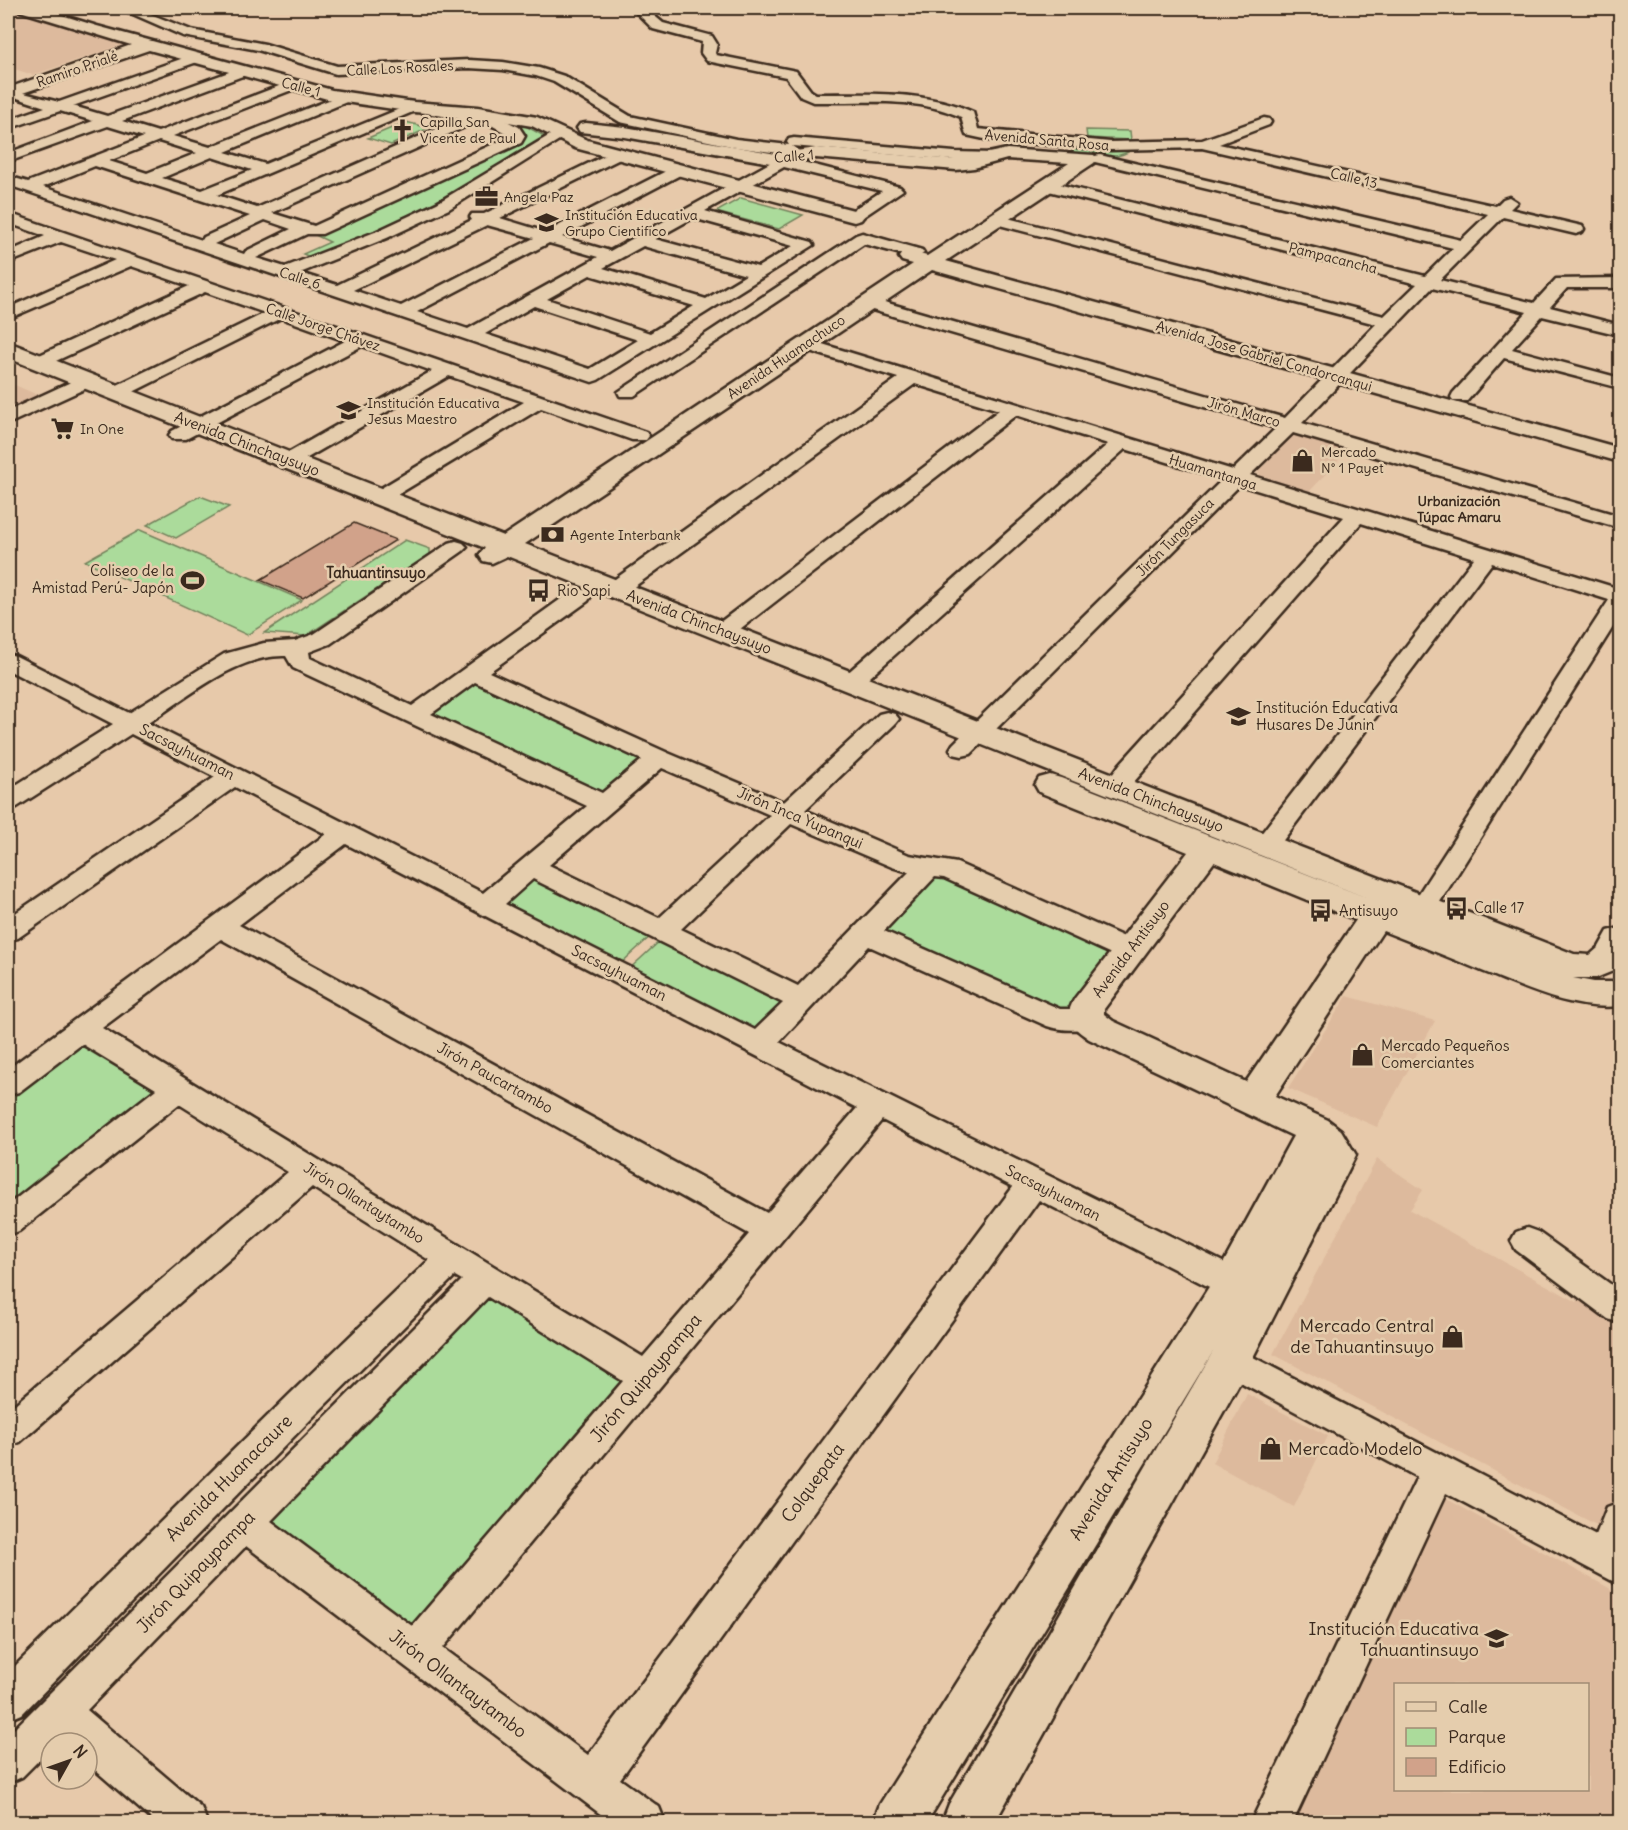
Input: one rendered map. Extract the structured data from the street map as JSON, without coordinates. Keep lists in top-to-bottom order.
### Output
{
  "streets": {
    "street": [
      "Calle Los Rosales",
      "Ramiro Prialé",
      "Calle 1",
      "Avenida Santa Rosa",
      "Calle 13",
      "Pampacancha",
      "Calle 6",
      "Calle Jorge Chávez",
      "Avenida Jose Gabriel Condorcanqui",
      "Avenida Huamachuco",
      "Jirón Marco",
      "Avenida Chinchaysuyo",
      "Huamantanga",
      "Jirón Tungasuca",
      "Sacsayhuaman",
      "Jirón Inca Yupanqui",
      "Avenida Antisuyo",
      "Jirón Paucartambo",
      "Jirón Ollantaytambo",
      "Jirón Quipaypampa",
      "Avenida Huanacaure",
      "Colquepata"
    ]
  },
  "crossings": [
    ["Calle Los Rosales", "Calle 1"],
    ["Ramiro Prialé", "Calle 1"],
    ["Calle 1", "Avenida Santa Rosa"],
    ["Calle 1", "Avenida Huamachuco"],
    ["Avenida Santa Rosa", "Calle 13"],
    ["Avenida Santa Rosa", "Avenida Huamachuco"],
    ["Calle 13", "Jirón Tungasuca"],
    ["Pampacancha", "Avenida Huamachuco"],
    ["Pampacancha", "Jirón Tungasuca"],
    ["Calle Jorge Chávez", "Avenida Huamachuco"],
    ["Avenida Jose Gabriel Condorcanqui", "Avenida Huamachuco"],
    ["Avenida Jose Gabriel Condorcanqui", "Jirón Tungasuca"],
    ["Avenida Huamachuco", "Jirón Marco"],
    ["Avenida Huamachuco", "Avenida Chinchaysuyo"],
    ["Avenida Huamachuco", "Huamantanga"],
    ["Jirón Marco", "Jirón Tungasuca"],
    ["Avenida Chinchaysuyo", "Jirón Tungasuca"],
    ["Avenida Chinchaysuyo", "Avenida Antisuyo"],
    ["Huamantanga", "Jirón Tungasuca"],
    ["Sacsayhuaman", "Avenida Antisuyo"],
    ["Sacsayhuaman", "Jirón Quipaypampa"],
    ["Sacsayhuaman", "Colquepata"],
    ["Jirón Inca Yupanqui", "Avenida Antisuyo"],
    ["Jirón Paucartambo", "Jirón Quipaypampa"],
    ["Jirón Ollantaytambo", "Jirón Quipaypampa"],
    ["Jirón Ollantaytambo", "Avenida Huanacaure"],
    ["Jirón Ollantaytambo", "Colquepata"]
  ],
  "districts": ["Urbanización Túpac Amaru", "Tahuantinsuyo"],
  "places": {
    "church": ["Capilla San Vicente de Paul"],
    "office": ["Angela Paz"],
    "school or university": [
      "Institución Educativa Grupo Cientifico",
      "Institución Educativa Jesus Maestro",
      "Institución Educativa Husares De Junin",
      "Institución Educativa Tahuantinsuyo"
    ],
    "supermarket": ["In One"],
    "shop": [
      "Mercado N° 1 Payet",
      "Mercado Pequeños Comerciantes",
      "Mercado Central de Tahuantinsuyo",
      "Mercado Modelo"
    ],
    "bank": ["Agente Interbank"],
    "sports": ["Coliseo de la Amistad Perú- Japón"],
    "bus stop": ["Rio Sapi", "Calle 17", "Antisuyo"]
  },
  "legend": ["Calle", "Parque", "Edificio"],
  "north": "top right"
}
